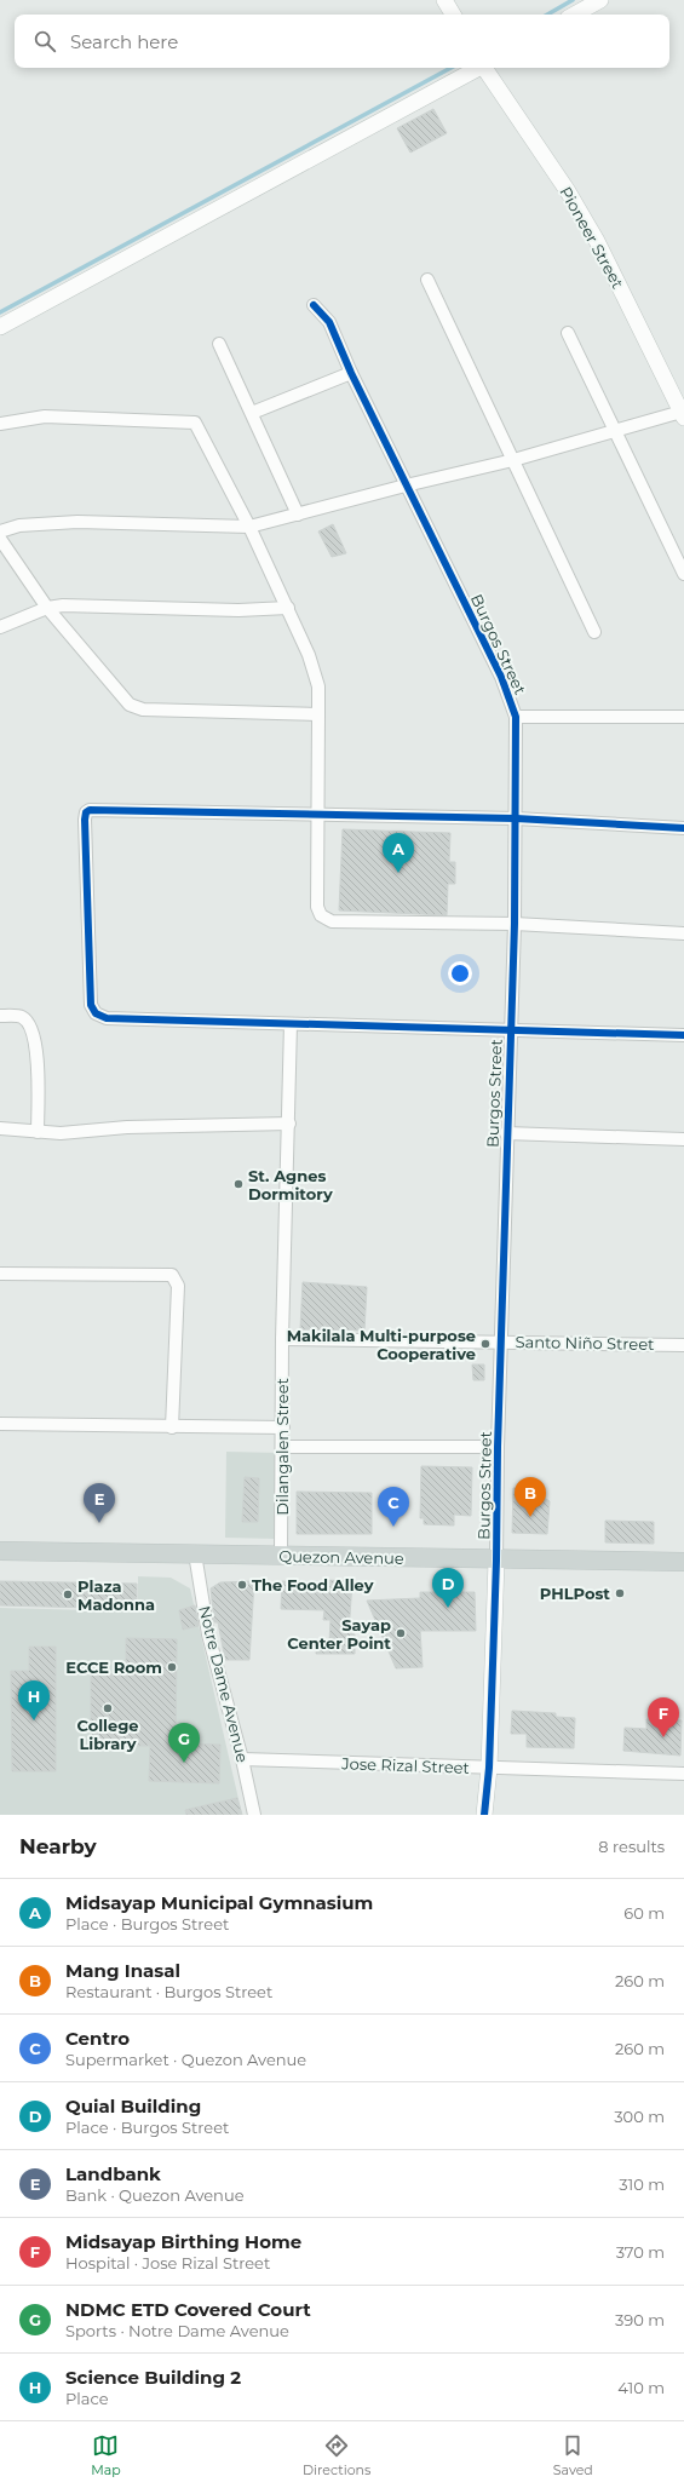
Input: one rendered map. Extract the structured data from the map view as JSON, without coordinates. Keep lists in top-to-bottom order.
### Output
{
  "streets": {
    "main road": ["Quezon Avenue"],
    "street": [
      "Pioneer Street",
      "Burgos Street",
      "Santo Niño Street",
      "Dilangalen Street",
      "Notre Dame Avenue",
      "Jose Rizal Street"
    ]
  },
  "crossings": [
    ["Burgos Street", "Santo Niño Street"],
    ["Burgos Street", "Quezon Avenue"],
    ["Burgos Street", "Jose Rizal Street"],
    ["Santo Niño Street", "Dilangalen Street"],
    ["Dilangalen Street", "Quezon Avenue"],
    ["Quezon Avenue", "Notre Dame Avenue"],
    ["Notre Dame Avenue", "Jose Rizal Street"]
  ],
  "places": [
    "St. Agnes Dormitory",
    "Makilala Multi-purpose Cooperative",
    "The Food Alley",
    "PHLPost",
    "Plaza Madonna",
    "Sayap Center Point",
    "ECCE Room",
    "College Library"
  ],
  "page": {
    "search": "Search here",
    "pins": [
      "A",
      "B",
      "E",
      "C",
      "D",
      "H",
      "F",
      "G"
    ],
    "heading": ["Nearby", "8 results"],
    "list": [
      {
        "mark": "A",
        "name": "Midsayap Municipal Gymnasium",
        "note": "Place · Burgos Street",
        "value": "60 m"
      },
      {
        "mark": "B",
        "name": "Mang Inasal",
        "note": "Restaurant · Burgos Street",
        "value": "260 m"
      },
      {
        "mark": "C",
        "name": "Centro",
        "note": "Supermarket · Quezon Avenue",
        "value": "260 m"
      },
      {
        "mark": "D",
        "name": "Quial Building",
        "note": "Place · Burgos Street",
        "value": "300 m"
      },
      {
        "mark": "E",
        "name": "Landbank",
        "note": "Bank · Quezon Avenue",
        "value": "310 m"
      },
      {
        "mark": "F",
        "name": "Midsayap Birthing Home",
        "note": "Hospital · Jose Rizal Street",
        "value": "370 m"
      },
      {
        "mark": "G",
        "name": "NDMC ETD Covered Court",
        "note": "Sports · Notre Dame Avenue",
        "value": "390 m"
      },
      {
        "mark": "H",
        "name": "Science Building 2",
        "note": "Place",
        "value": "410 m"
      }
    ],
    "nav": ["Map", "Directions", "Saved"]
  }
}
